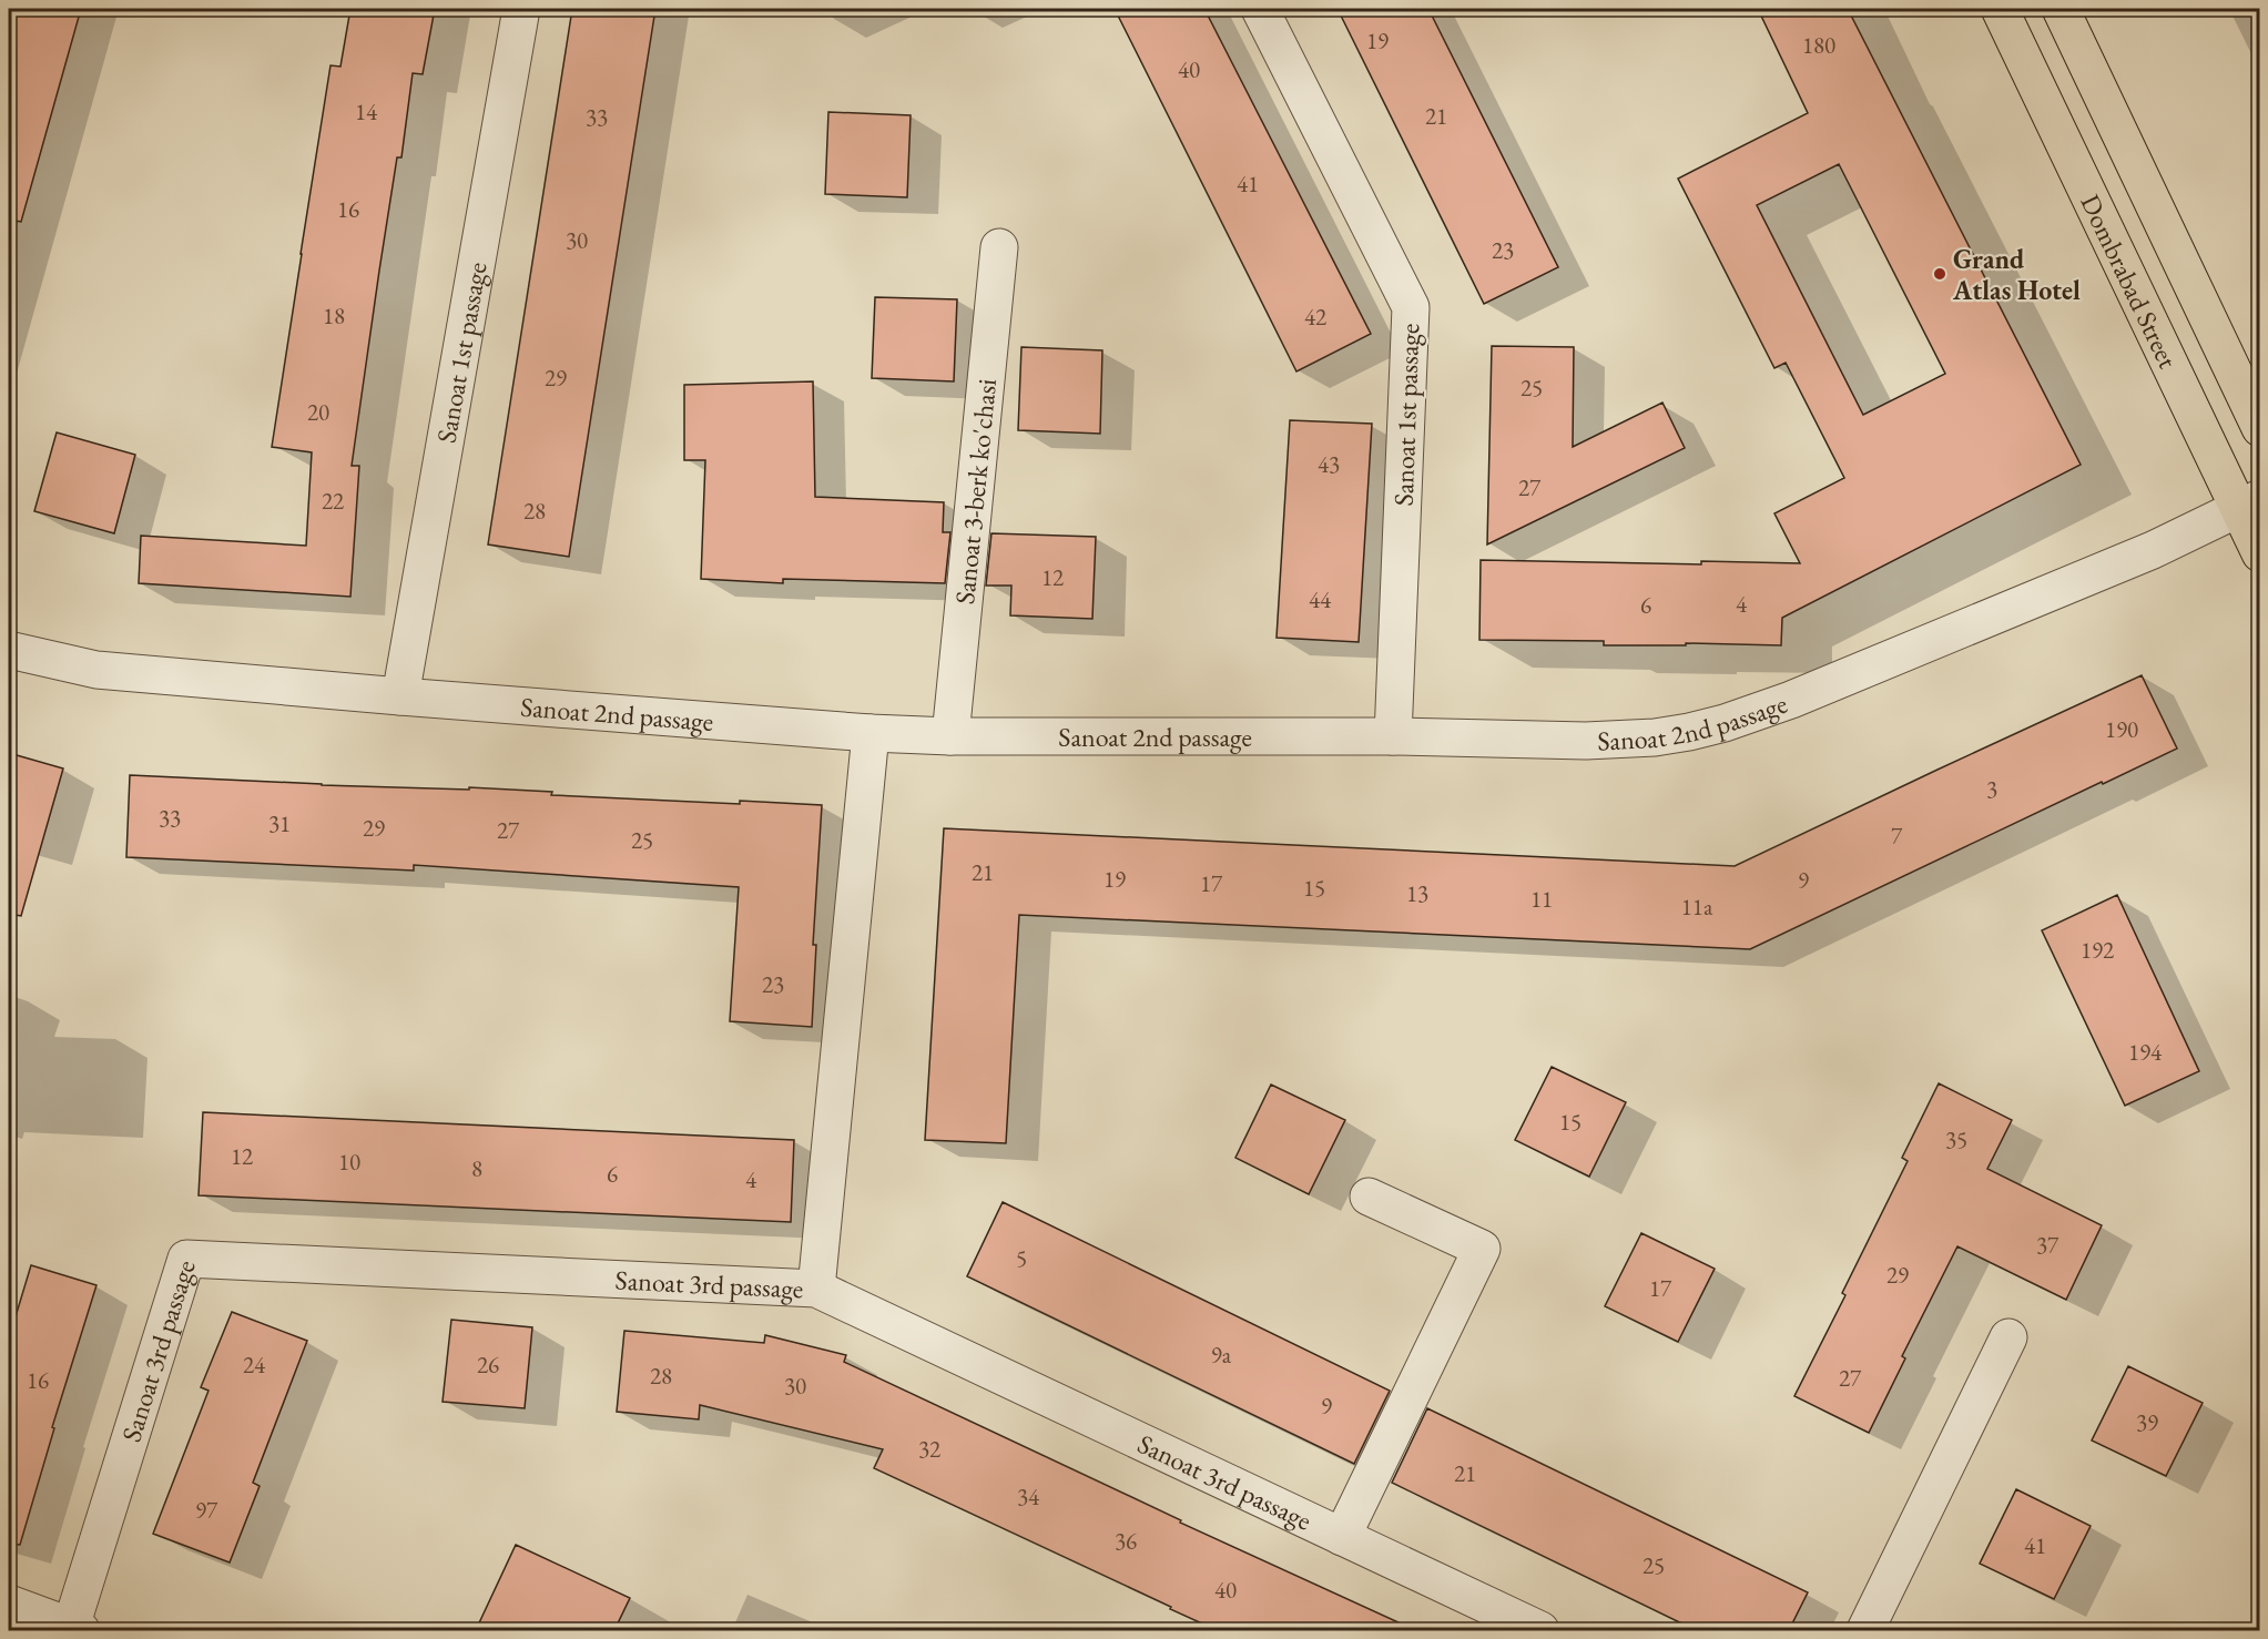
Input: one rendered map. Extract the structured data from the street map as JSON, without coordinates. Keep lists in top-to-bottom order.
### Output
{
  "streets": {
    "main road": ["Dombrabad Street"],
    "street": [
      "Sanoat 1st passage",
      "Sanoat 3-berk ko'chasi",
      "Sanoat 2nd passage",
      "Sanoat 3rd passage"
    ]
  },
  "crossings": [
    ["Dombrabad Street", "Sanoat 2nd passage"],
    ["Sanoat 1st passage", "Sanoat 2nd passage"],
    ["Sanoat 3-berk ko'chasi", "Sanoat 2nd passage"]
  ],
  "places": ["Grand Atlas Hotel"],
  "house_numbers": [
    "19",
    "180",
    "40",
    "14",
    "21",
    "33",
    "41",
    "16",
    "30",
    "23",
    "18",
    "42",
    "29",
    "25",
    "20",
    "43",
    "27",
    "22",
    "28",
    "12",
    "44",
    "4",
    "6",
    "190",
    "3",
    "33",
    "31",
    "29",
    "27",
    "7",
    "25",
    "21",
    "19",
    "9",
    "17",
    "15",
    "13",
    "11",
    "11а",
    "192",
    "23",
    "194",
    "15",
    "35",
    "12",
    "10",
    "8",
    "6",
    "4",
    "37",
    "5",
    "29",
    "17",
    "9а",
    "24",
    "26",
    "28",
    "27",
    "16",
    "30",
    "9",
    "39",
    "32",
    "21",
    "34",
    "97",
    "36",
    "41",
    "25",
    "40"
  ]
}
